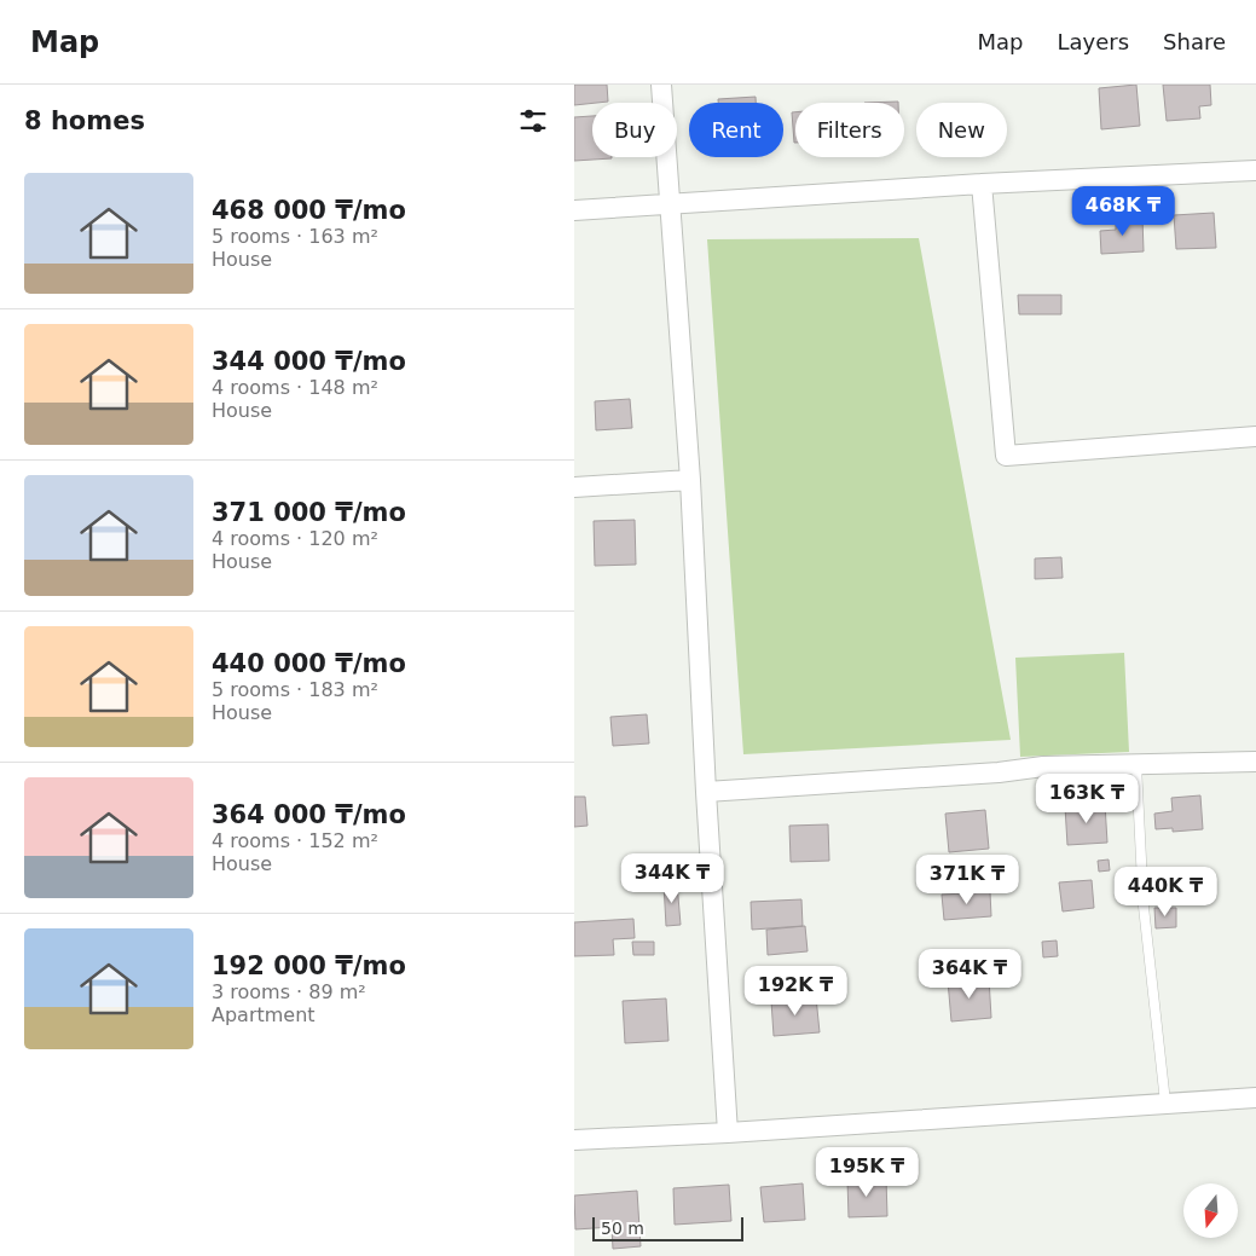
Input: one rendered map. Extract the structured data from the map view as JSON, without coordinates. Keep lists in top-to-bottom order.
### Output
{
  "scale_bar": "50 m",
  "north": "bottom",
  "page": {
    "header": "Map",
    "nav": ["Map", "Layers", "Share"],
    "heading": "8 homes",
    "chip": [
      "Buy",
      "Rent",
      "Filters",
      "New"
    ],
    "list": [
      {
        "name": "468 000 ₸/mo",
        "note": "5 rooms · 163 m² · House"
      },
      {
        "name": "344 000 ₸/mo",
        "note": "4 rooms · 148 m² · House"
      },
      {
        "name": "371 000 ₸/mo",
        "note": "4 rooms · 120 m² · House"
      },
      {
        "name": "440 000 ₸/mo",
        "note": "5 rooms · 183 m² · House"
      },
      {
        "name": "364 000 ₸/mo",
        "note": "4 rooms · 152 m² · House"
      },
      {
        "name": "192 000 ₸/mo",
        "note": "3 rooms · 89 m² · Apartment"
      }
    ],
    "price": [
      "468K ₸",
      "163K ₸",
      "344K ₸",
      "371K ₸",
      "440K ₸",
      "364K ₸",
      "192K ₸",
      "195K ₸"
    ],
    "scale": "50 m"
  }
}
